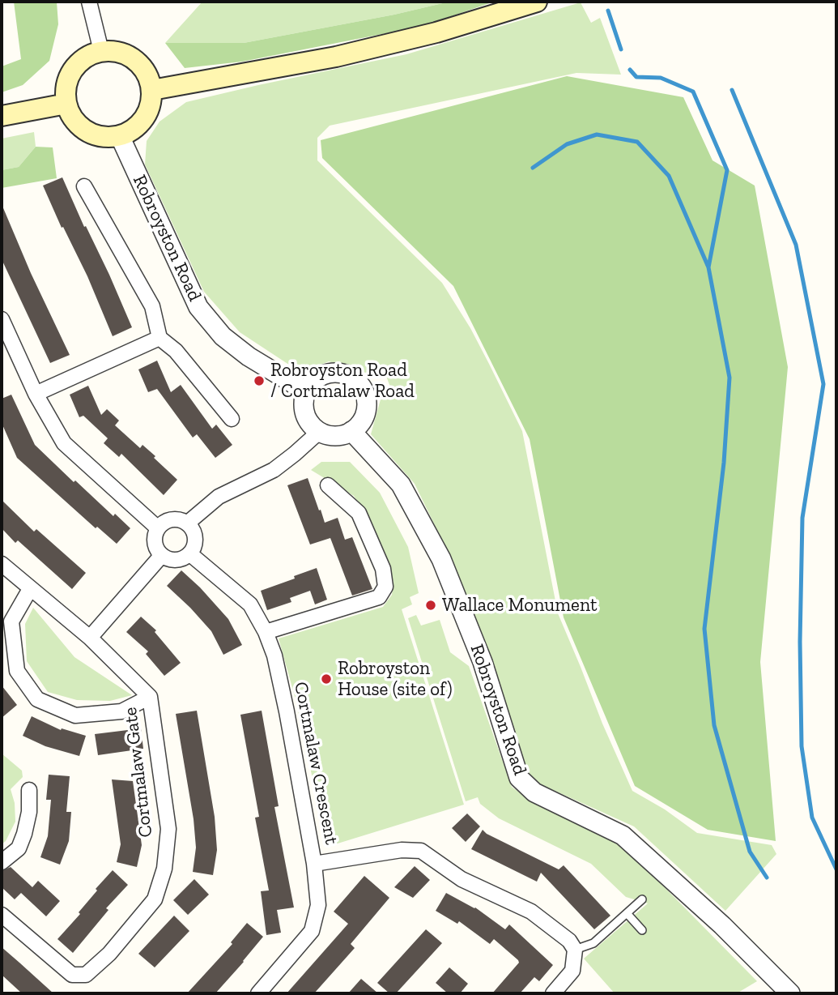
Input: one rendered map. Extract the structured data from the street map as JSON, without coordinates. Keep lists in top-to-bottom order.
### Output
{
  "streets": {
    "street": ["Robroyston Road", "Cortmalaw Crescent", "Cortmalaw Gate"]
  },
  "places": ["Robroyston Road / Cortmalaw Road", "Wallace Monument", "Robroyston House (site of)"]
}
